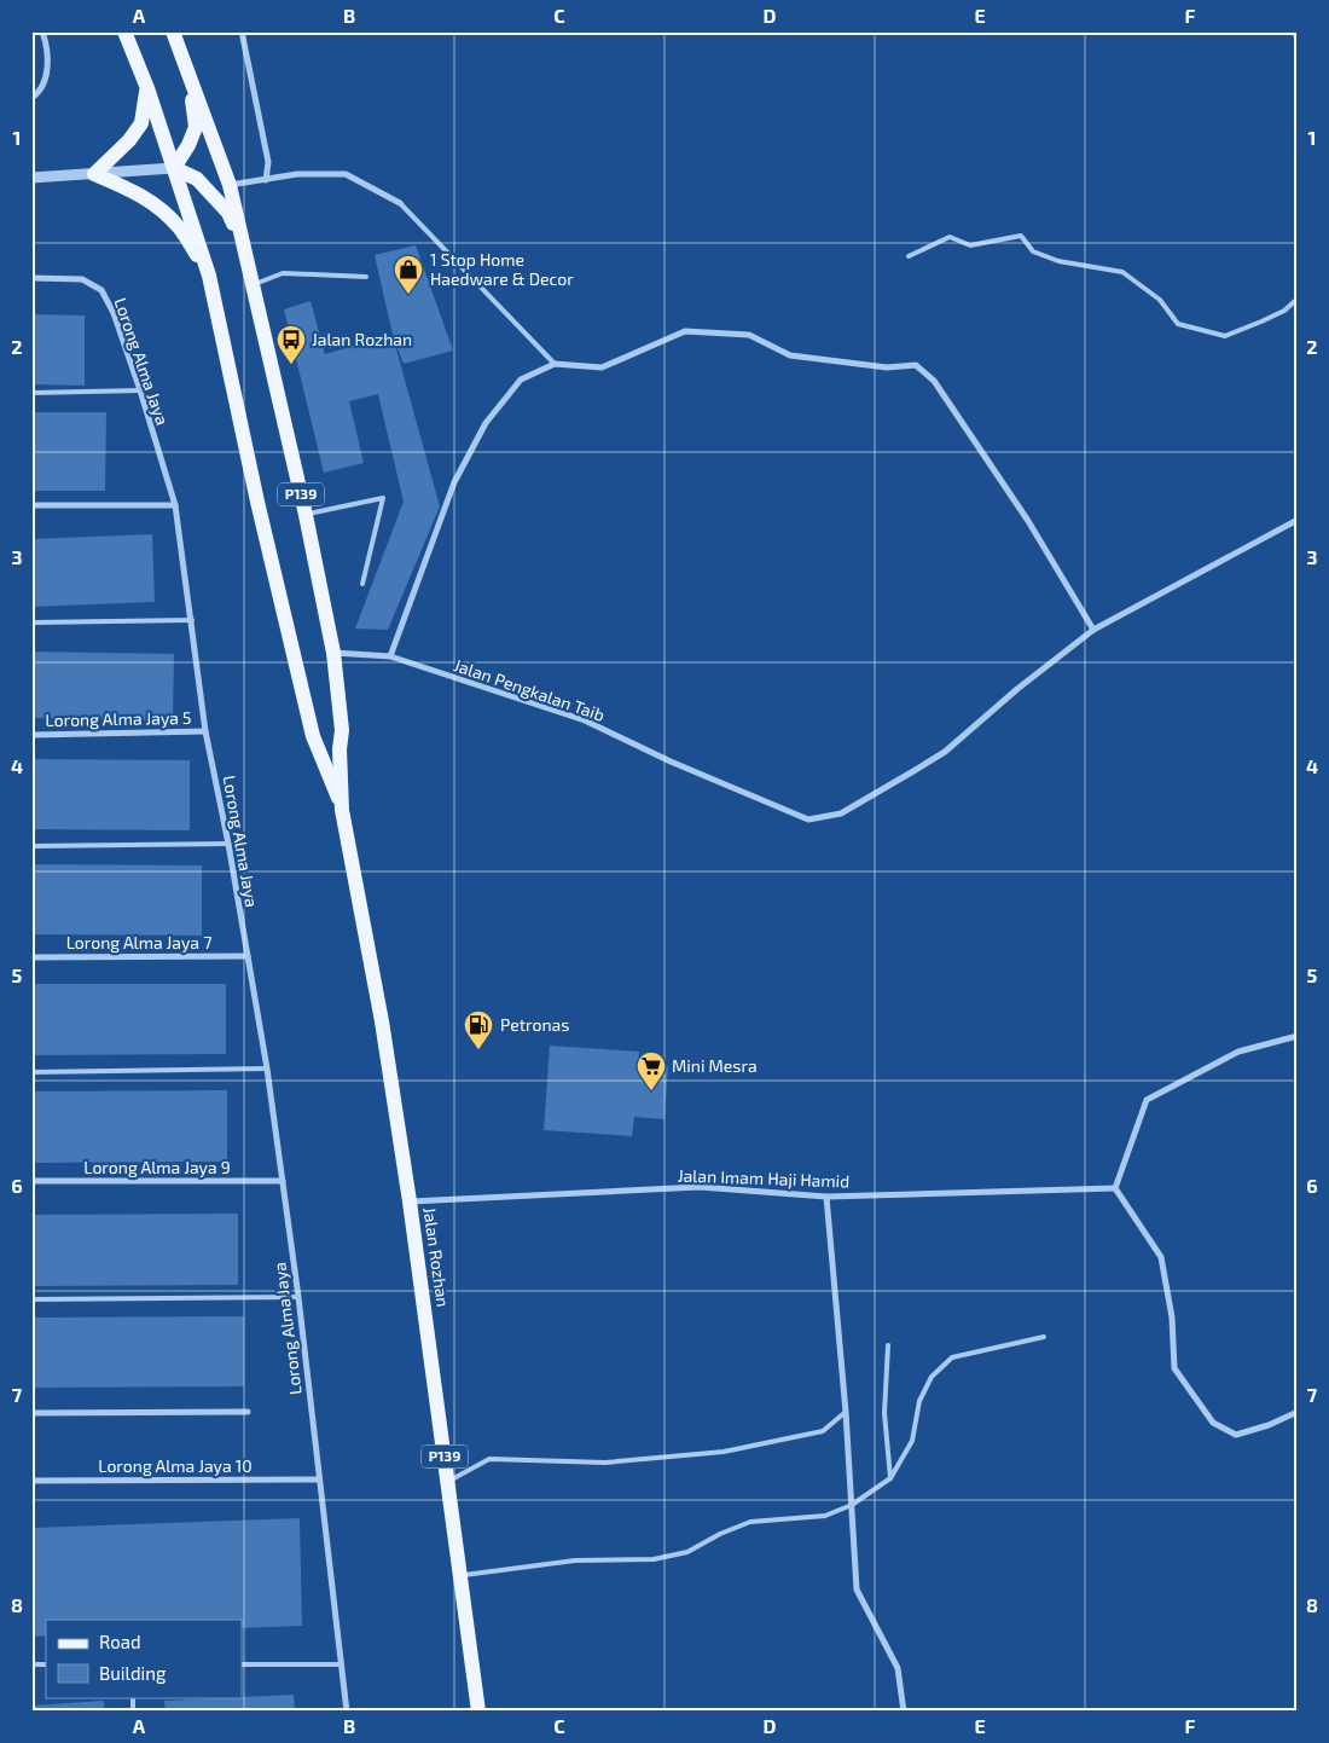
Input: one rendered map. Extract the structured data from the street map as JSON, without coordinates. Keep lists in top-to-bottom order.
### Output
{
  "streets": {
    "main road": ["P139", "Jalan Rozhan"],
    "street": [
      "Lorong Alma Jaya",
      "Jalan Pengkalan Taib",
      "Lorong Alma Jaya 5",
      "Lorong Alma Jaya 7",
      "Lorong Alma Jaya 9",
      "Jalan Imam Haji Hamid",
      "Lorong Alma Jaya 10"
    ]
  },
  "crossings": [
    ["Lorong Alma Jaya", "Lorong Alma Jaya 5"],
    ["Lorong Alma Jaya", "Lorong Alma Jaya 7"],
    ["Lorong Alma Jaya", "Lorong Alma Jaya 9"],
    ["Lorong Alma Jaya", "Lorong Alma Jaya 10"],
    ["Jalan Pengkalan Taib", "Jalan Rozhan"],
    ["Jalan Imam Haji Hamid", "Jalan Rozhan"]
  ],
  "places": {
    "shop": ["1 Stop Home Haedware & Decor"],
    "bus stop": ["Jalan Rozhan"],
    "fuel station": ["Petronas"],
    "supermarket": ["Mini Mesra"]
  },
  "legend": ["Road", "Building"],
  "grid": {
    "columns": [
      "A",
      "B",
      "C",
      "D",
      "E",
      "F"
    ],
    "rows": [
      "1",
      "2",
      "3",
      "4",
      "5",
      "6",
      "7",
      "8"
    ]
  }
}
